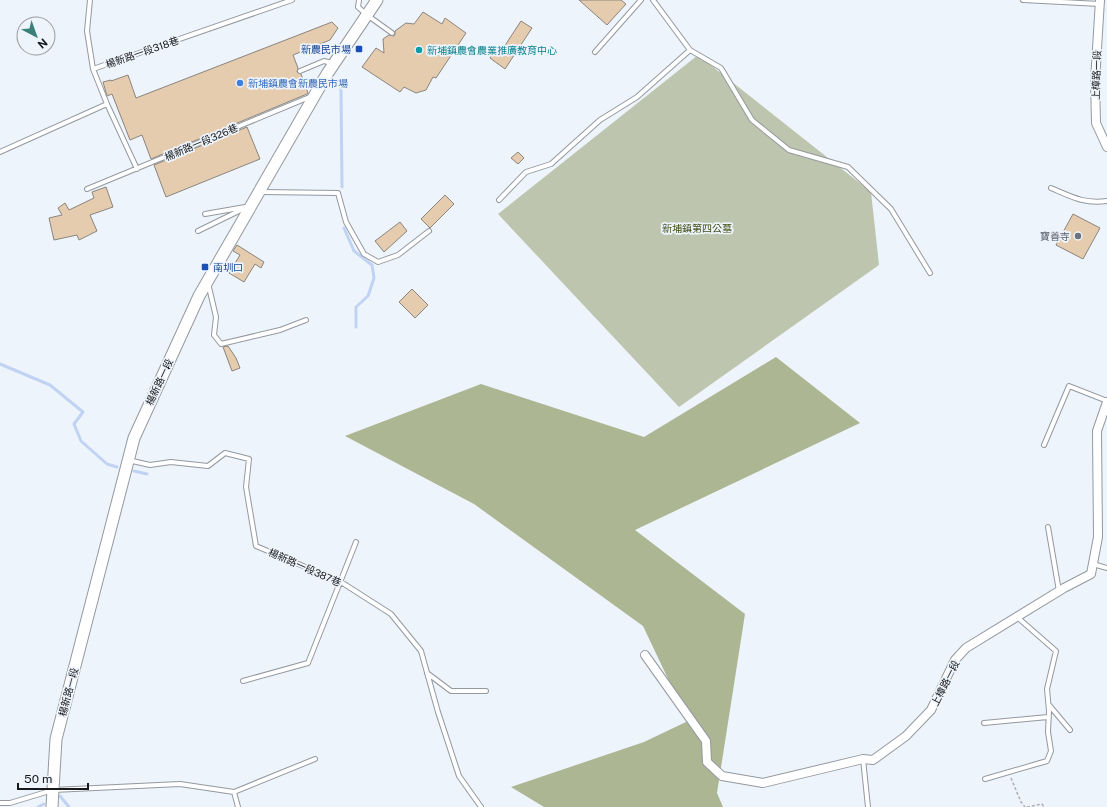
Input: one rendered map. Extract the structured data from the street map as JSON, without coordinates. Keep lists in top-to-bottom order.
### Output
{
  "streets": {
    "main road": ["楊新路一段"],
    "street": ["上樟路一段"],
    "lane": ["楊新路一段318巷", "楊新路一段326巷", "楊新路一段387巷"]
  },
  "crossings": [
    ["楊新路一段318巷", "楊新路一段326巷"],
    ["楊新路一段326巷", "楊新路一段"],
    ["楊新路一段", "楊新路一段387巷"]
  ],
  "parks": ["新埔鎮第四公墓"],
  "places": {
    "transit": ["新農民市場", "南圳口"],
    "other": ["新埔鎮農會農業推廣教育中心", "新埔鎮農會新農民市場", "寶善寺"]
  },
  "scale_bar": "50 m",
  "north": "bottom right"
}
